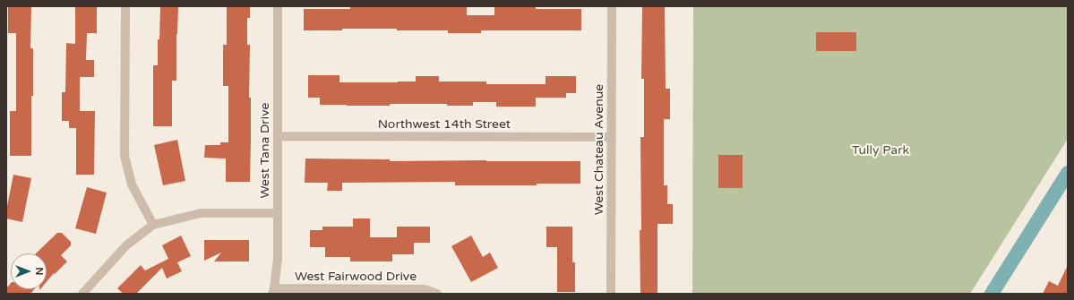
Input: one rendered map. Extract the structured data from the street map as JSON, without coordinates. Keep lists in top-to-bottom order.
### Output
{
  "streets": {
    "street": [
      "Northwest 14th Street",
      "West Chateau Avenue",
      "West Tana Drive",
      "West Fairwood Drive"
    ]
  },
  "crossings": [
    ["Northwest 14th Street", "West Chateau Avenue"],
    ["Northwest 14th Street", "West Tana Drive"],
    ["West Tana Drive", "West Fairwood Drive"]
  ],
  "parks": ["Tully Park"],
  "north": "right"
}
